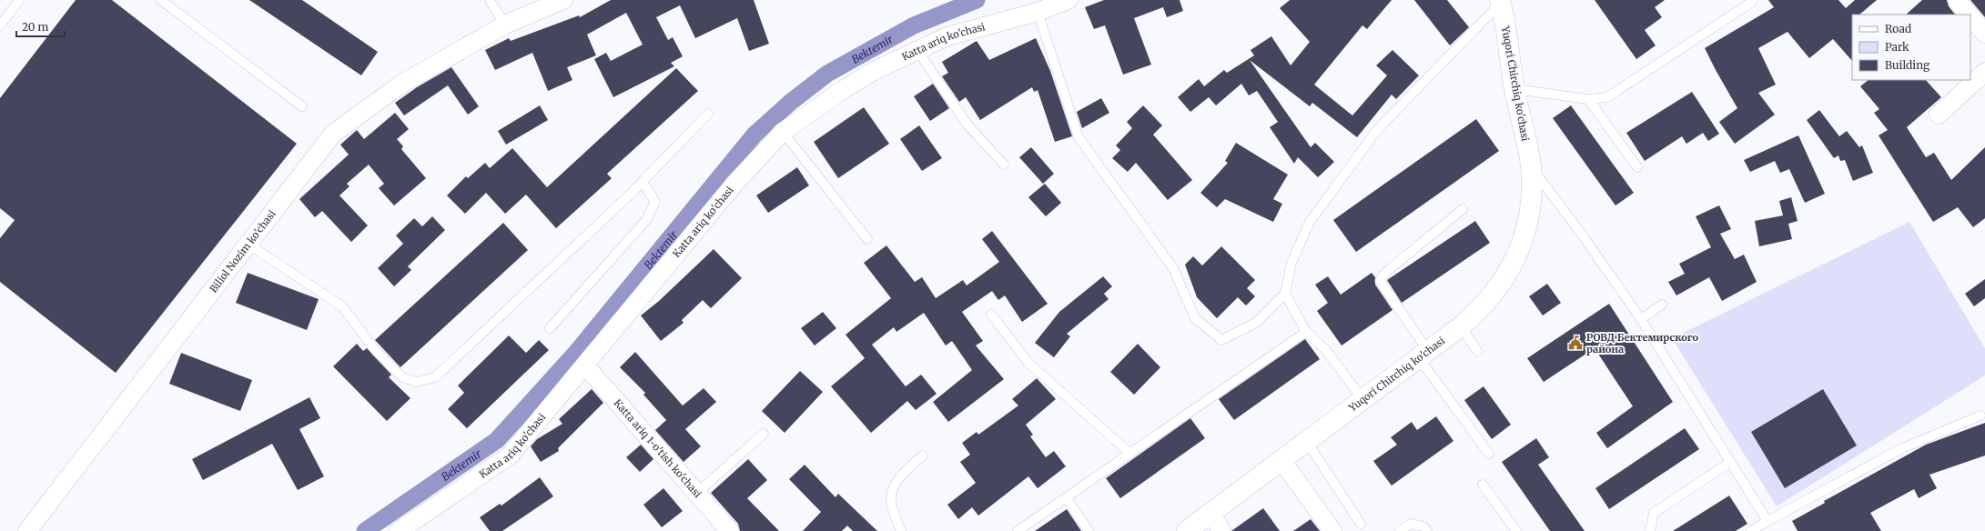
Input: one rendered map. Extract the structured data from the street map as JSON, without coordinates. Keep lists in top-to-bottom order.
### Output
{
  "streets": {
    "street": [
      "Katta ariq ko'chasi",
      "Yuqori Chirchiq ko'chasi",
      "Biliol Nozim ko'chasi",
      "Katta ariq 1-o'tish ko'chasi"
    ]
  },
  "crossings": [
    ["Katta ariq ko'chasi", "Katta ariq 1-o'tish ko'chasi"]
  ],
  "water": ["Bektemir"],
  "places": {
    "public building": ["РОВД Бектемирского района"]
  },
  "legend": ["Road", "Park", "Building"],
  "scale_bar": "20 m"
}
